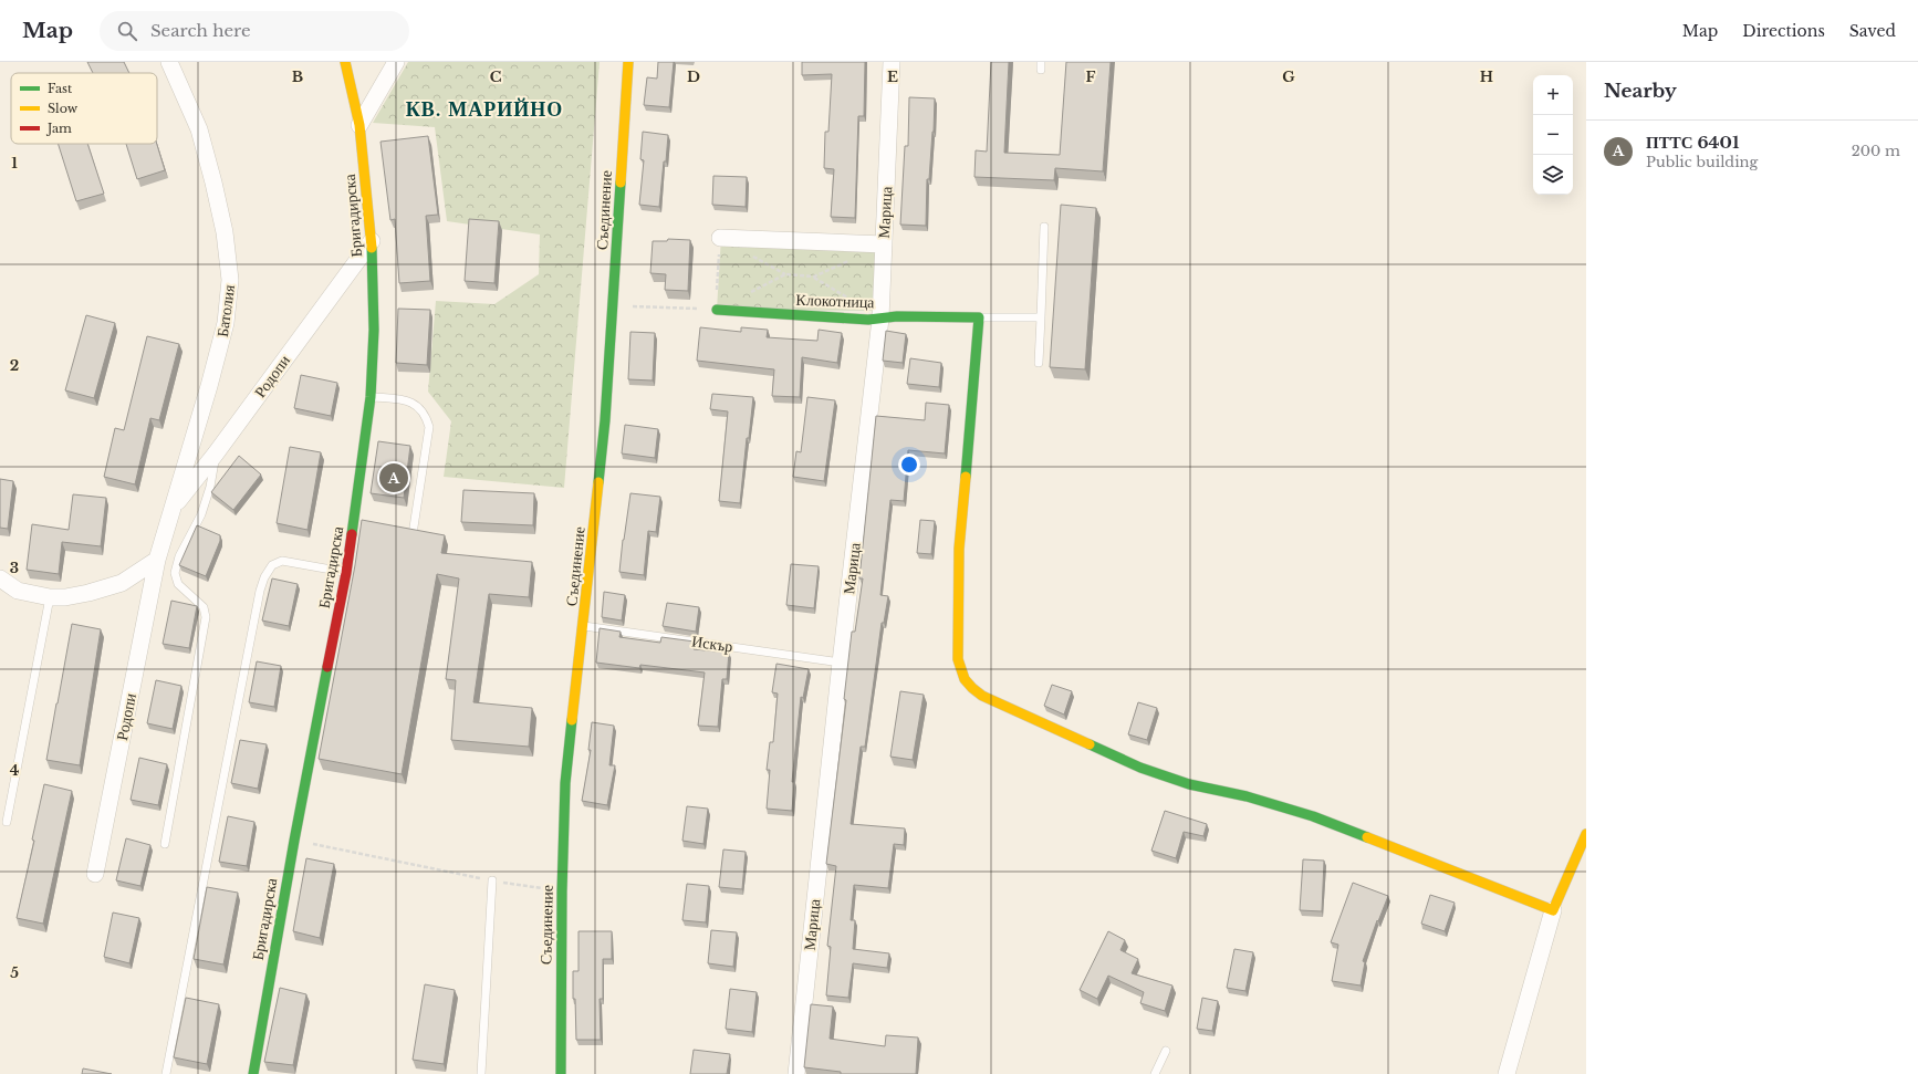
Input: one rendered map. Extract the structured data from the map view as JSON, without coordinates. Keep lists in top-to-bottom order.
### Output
{
  "streets": {
    "street": [
      "Съединение",
      "Марица",
      "Бригадирска",
      "Клокотница",
      "Батолия",
      "Родопи"
    ],
    "lane": ["Искър"]
  },
  "crossings": [
    ["Съединение", "Искър"],
    ["Марица", "Клокотница"],
    ["Марица", "Искър"],
    ["Бригадирска", "Родопи"],
    ["Батолия", "Родопи"]
  ],
  "districts": ["КВ. МАРИЙНО"],
  "legend": ["Fast", "Slow", "Jam"],
  "page": {
    "header": "Map",
    "search": "Search here",
    "nav": ["Map", "Directions", "Saved"],
    "heading": "Nearby",
    "map_buttons": ["+", "−"],
    "list": [
      {
        "mark": "A",
        "name": "ПТТС 6401",
        "note": "Public building",
        "value": "200 m"
      }
    ],
    "pins": "A"
  },
  "grid": {
    "columns": [
      "B",
      "C",
      "D",
      "E",
      "F",
      "G",
      "H"
    ],
    "rows": [
      "1",
      "2",
      "3",
      "4",
      "5"
    ]
  }
}
